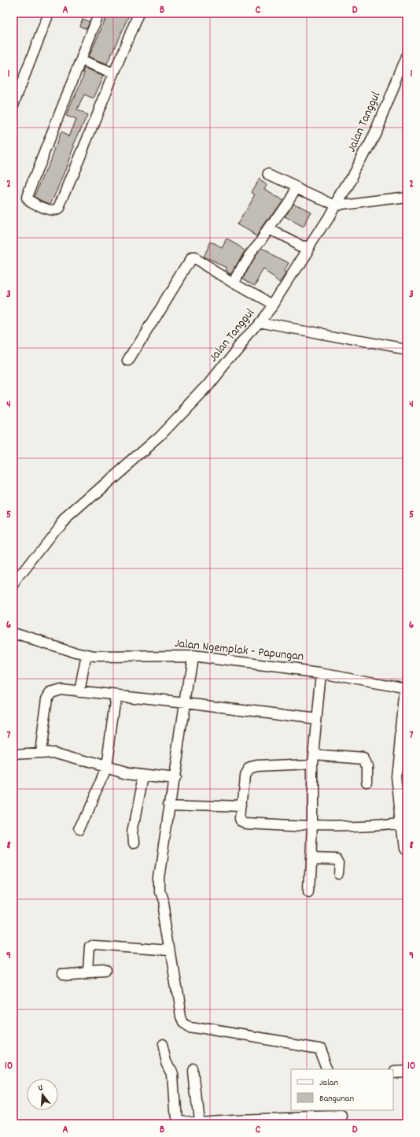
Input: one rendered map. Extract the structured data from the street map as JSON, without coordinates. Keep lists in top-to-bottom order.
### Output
{
  "streets": {
    "street": ["Jalan Tanggul", "Jalan Ngemplak - Papungan"]
  },
  "legend": ["Jalan", "Bangunan"],
  "north": "top",
  "grid": {
    "columns": [
      "A",
      "B",
      "C",
      "D"
    ],
    "rows": [
      "1",
      "2",
      "3",
      "4",
      "5",
      "6",
      "7",
      "8",
      "9",
      "10"
    ]
  }
}
